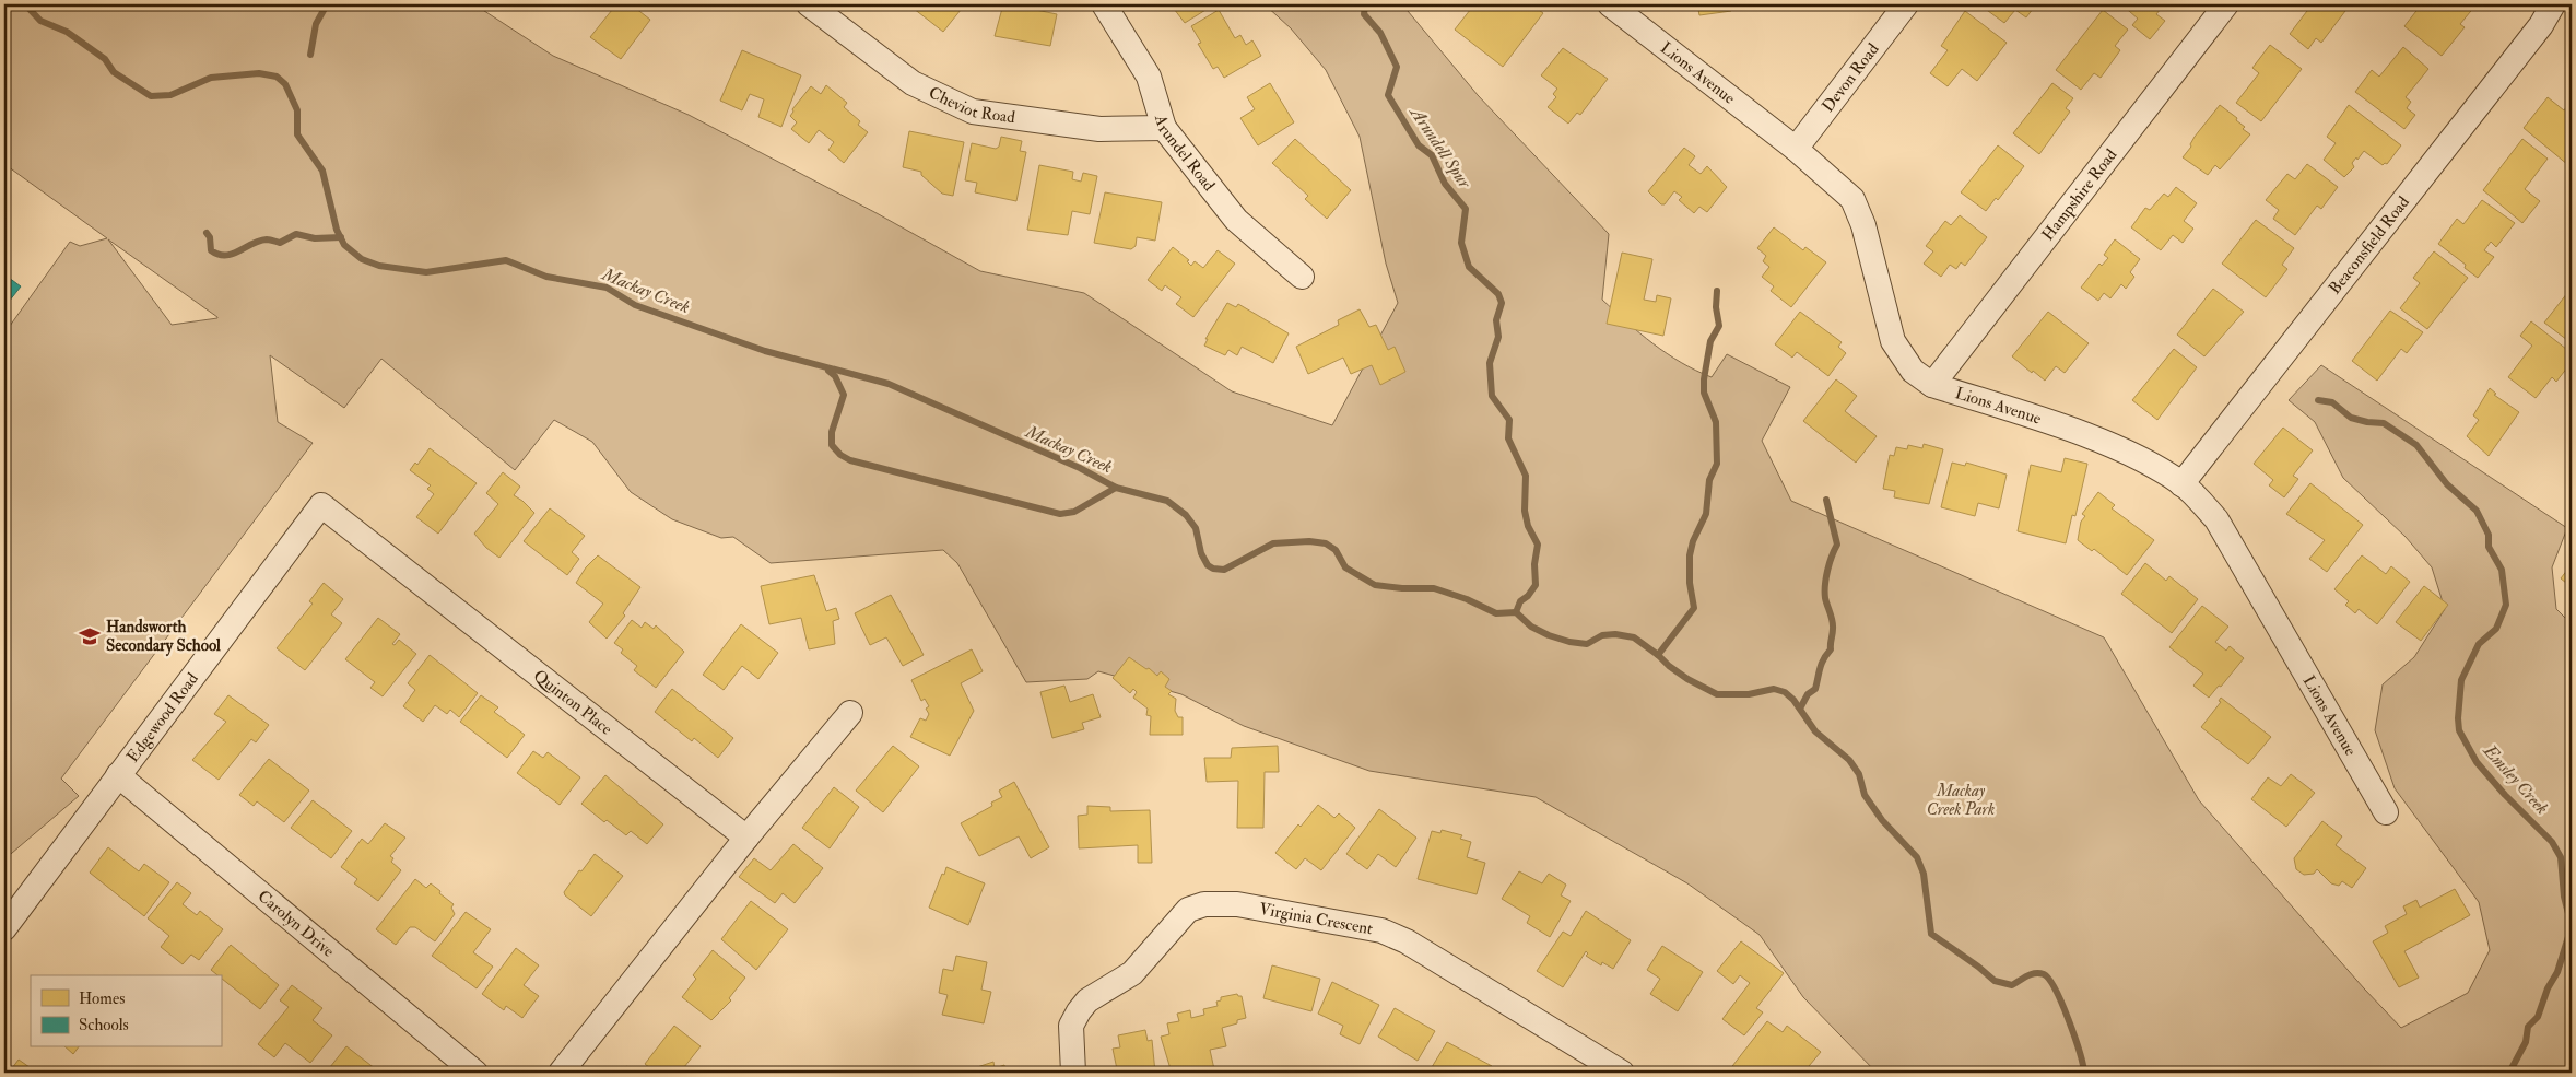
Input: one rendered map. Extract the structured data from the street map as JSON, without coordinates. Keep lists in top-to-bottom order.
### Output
{
  "streets": {
    "street": [
      "Lions Avenue",
      "Devon Road",
      "Cheviot Road",
      "Arundel Road",
      "Hampshire Road",
      "Beaconsfield Road",
      "Quinton Place",
      "Edgewood Road",
      "Virginia Crescent",
      "Carolyn Drive"
    ]
  },
  "crossings": [
    ["Lions Avenue", "Devon Road"],
    ["Lions Avenue", "Hampshire Road"],
    ["Lions Avenue", "Beaconsfield Road"],
    ["Cheviot Road", "Arundel Road"],
    ["Quinton Place", "Edgewood Road"],
    ["Edgewood Road", "Carolyn Drive"]
  ],
  "water": ["Arundell Spur", "Mackay Creek", "Emsley Creek"],
  "parks": ["Mackay Creek Park"],
  "places": {
    "school or university": ["Handsworth Secondary School"]
  },
  "legend": ["Homes", "Schools"]
}
